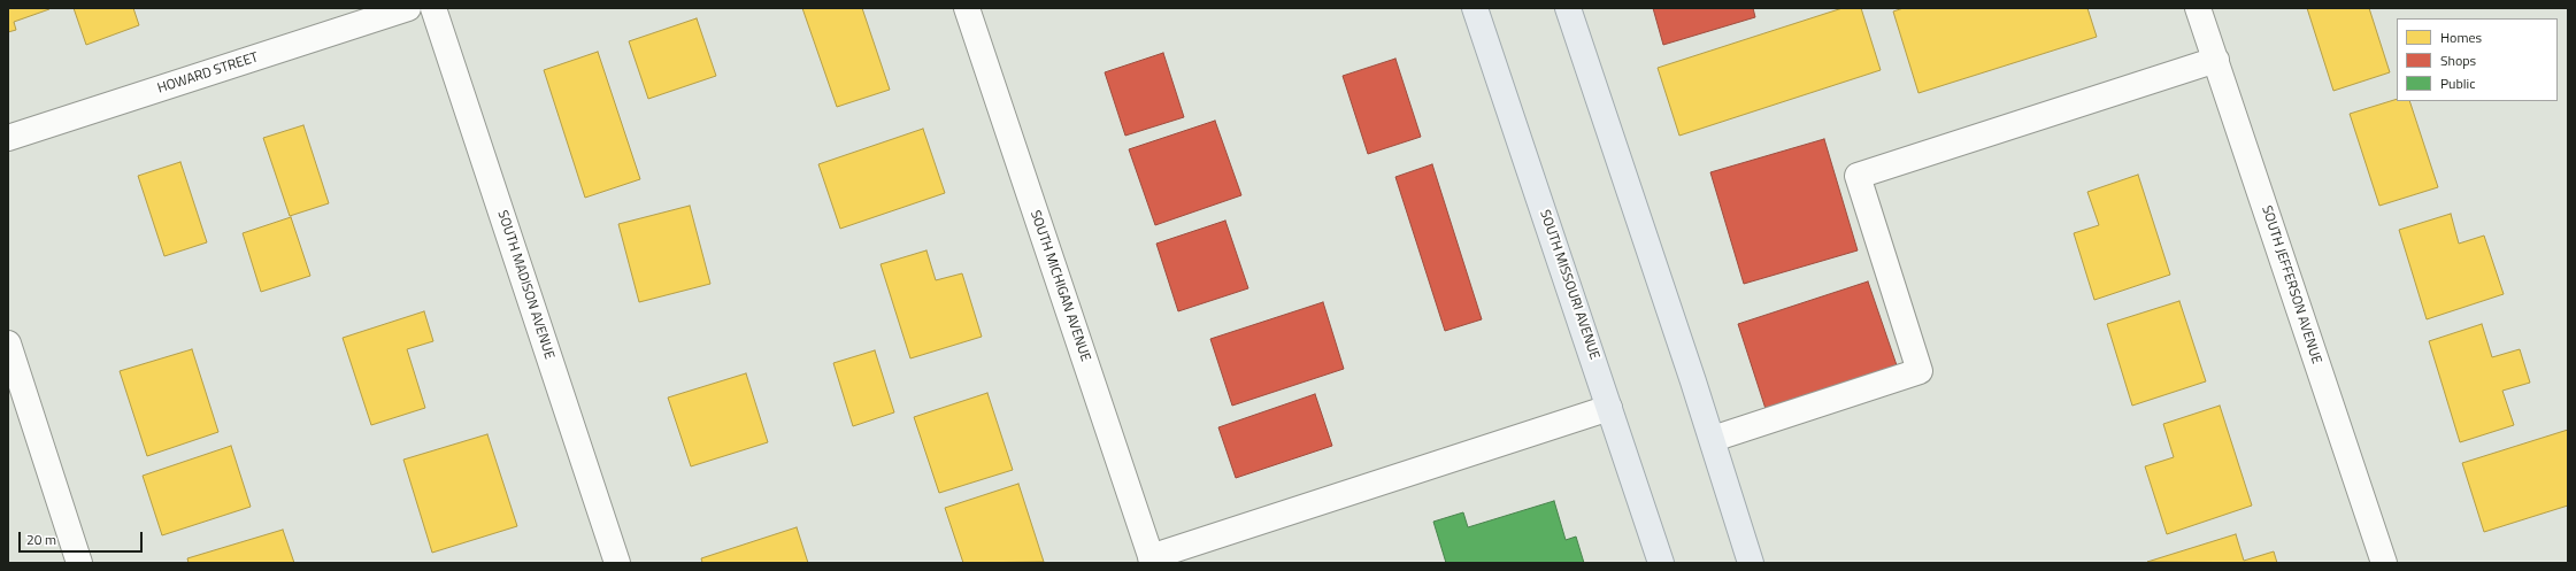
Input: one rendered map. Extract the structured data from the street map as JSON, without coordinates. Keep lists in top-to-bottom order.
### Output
{
  "streets": {
    "main road": ["SOUTH MISSOURI AVENUE"],
    "street": [
      "HOWARD STREET",
      "SOUTH MADISON AVENUE",
      "SOUTH JEFFERSON AVENUE",
      "SOUTH MICHIGAN AVENUE"
    ]
  },
  "legend": ["Homes", "Shops", "Public"],
  "scale_bar": "20 m"
}
